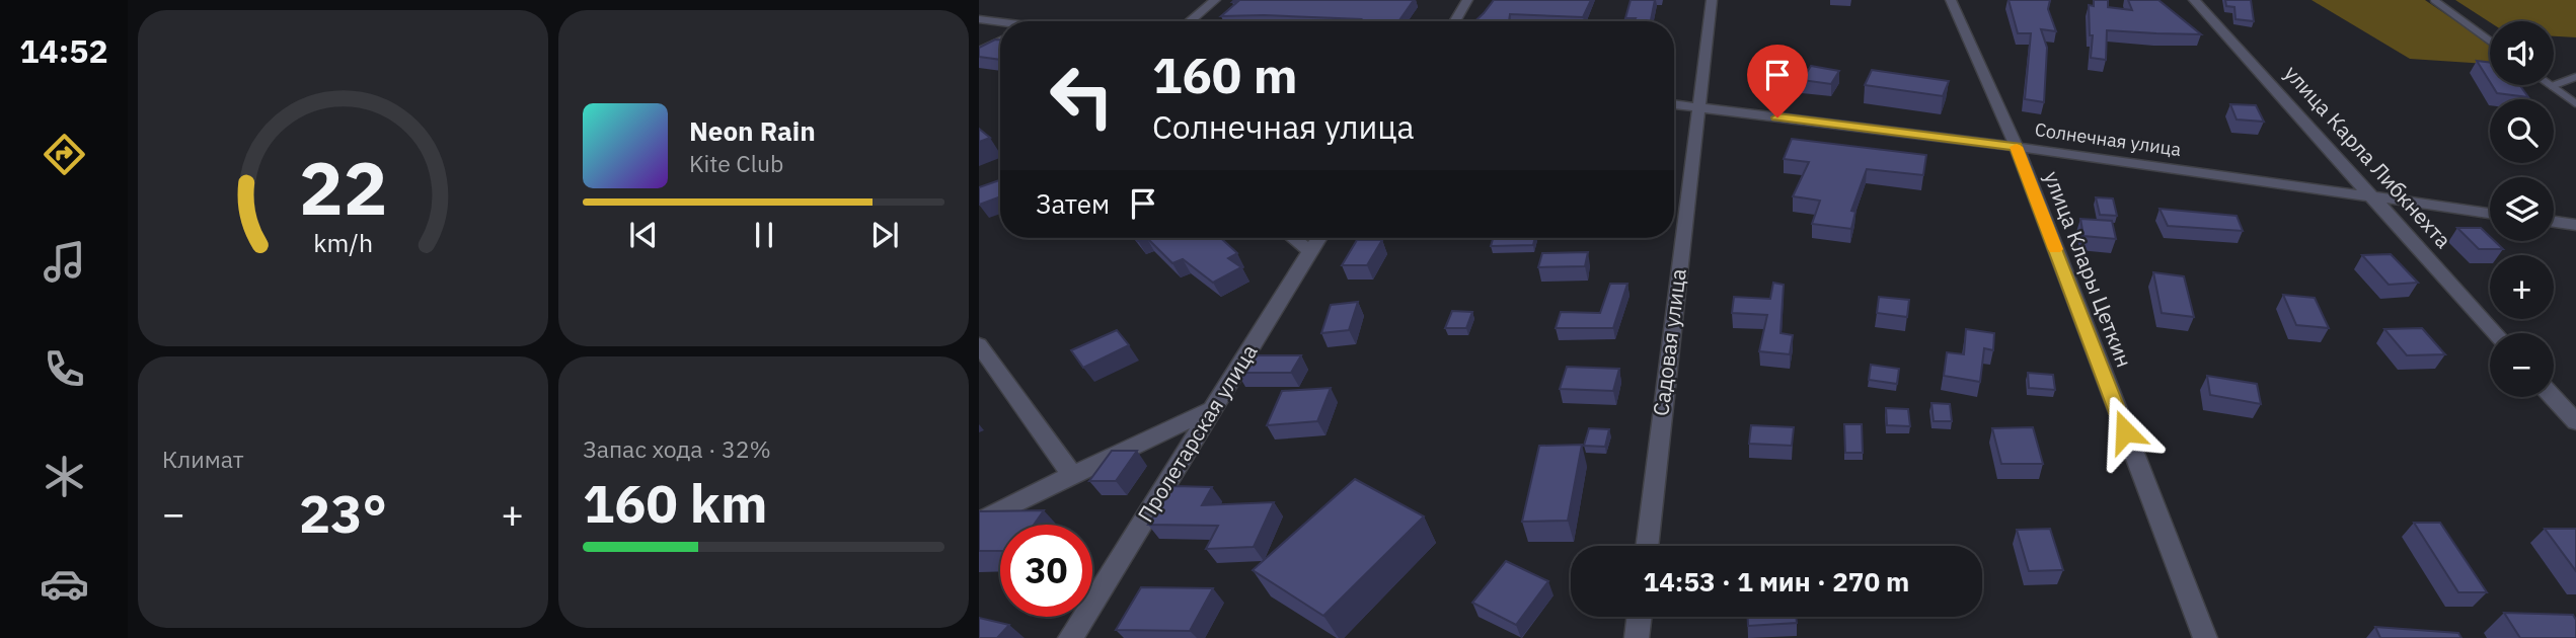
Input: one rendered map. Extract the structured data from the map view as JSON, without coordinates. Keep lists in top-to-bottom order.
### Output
{
  "streets": {
    "street": [
      "Солнечная улица",
      "улица Карла Либкнехта",
      "улица Клары Цеткин",
      "Садовая улица",
      "Пролетарская улица"
    ]
  },
  "crossings": [
    ["Солнечная улица", "улица Карла Либкнехта"],
    ["Солнечная улица", "улица Клары Цеткин"],
    ["Солнечная улица", "Садовая улица"]
  ],
  "page": {
    "tabs": "14:52",
    "map_buttons": ["+", "−"],
    "turn": ["160 m", "Солнечная улица"],
    "song": ["Neon Rain", "Kite Club"],
    "then": "Затем",
    "tile": [
      "Климат",
      ["Запас хода · 32%", "160 km"]
    ],
    "heat": ["−", "23°", "+"],
    "limit": "30",
    "trip": "14:53 · 1 мин · 270 m",
    "gauge": ["22", "km/h"]
  }
}
